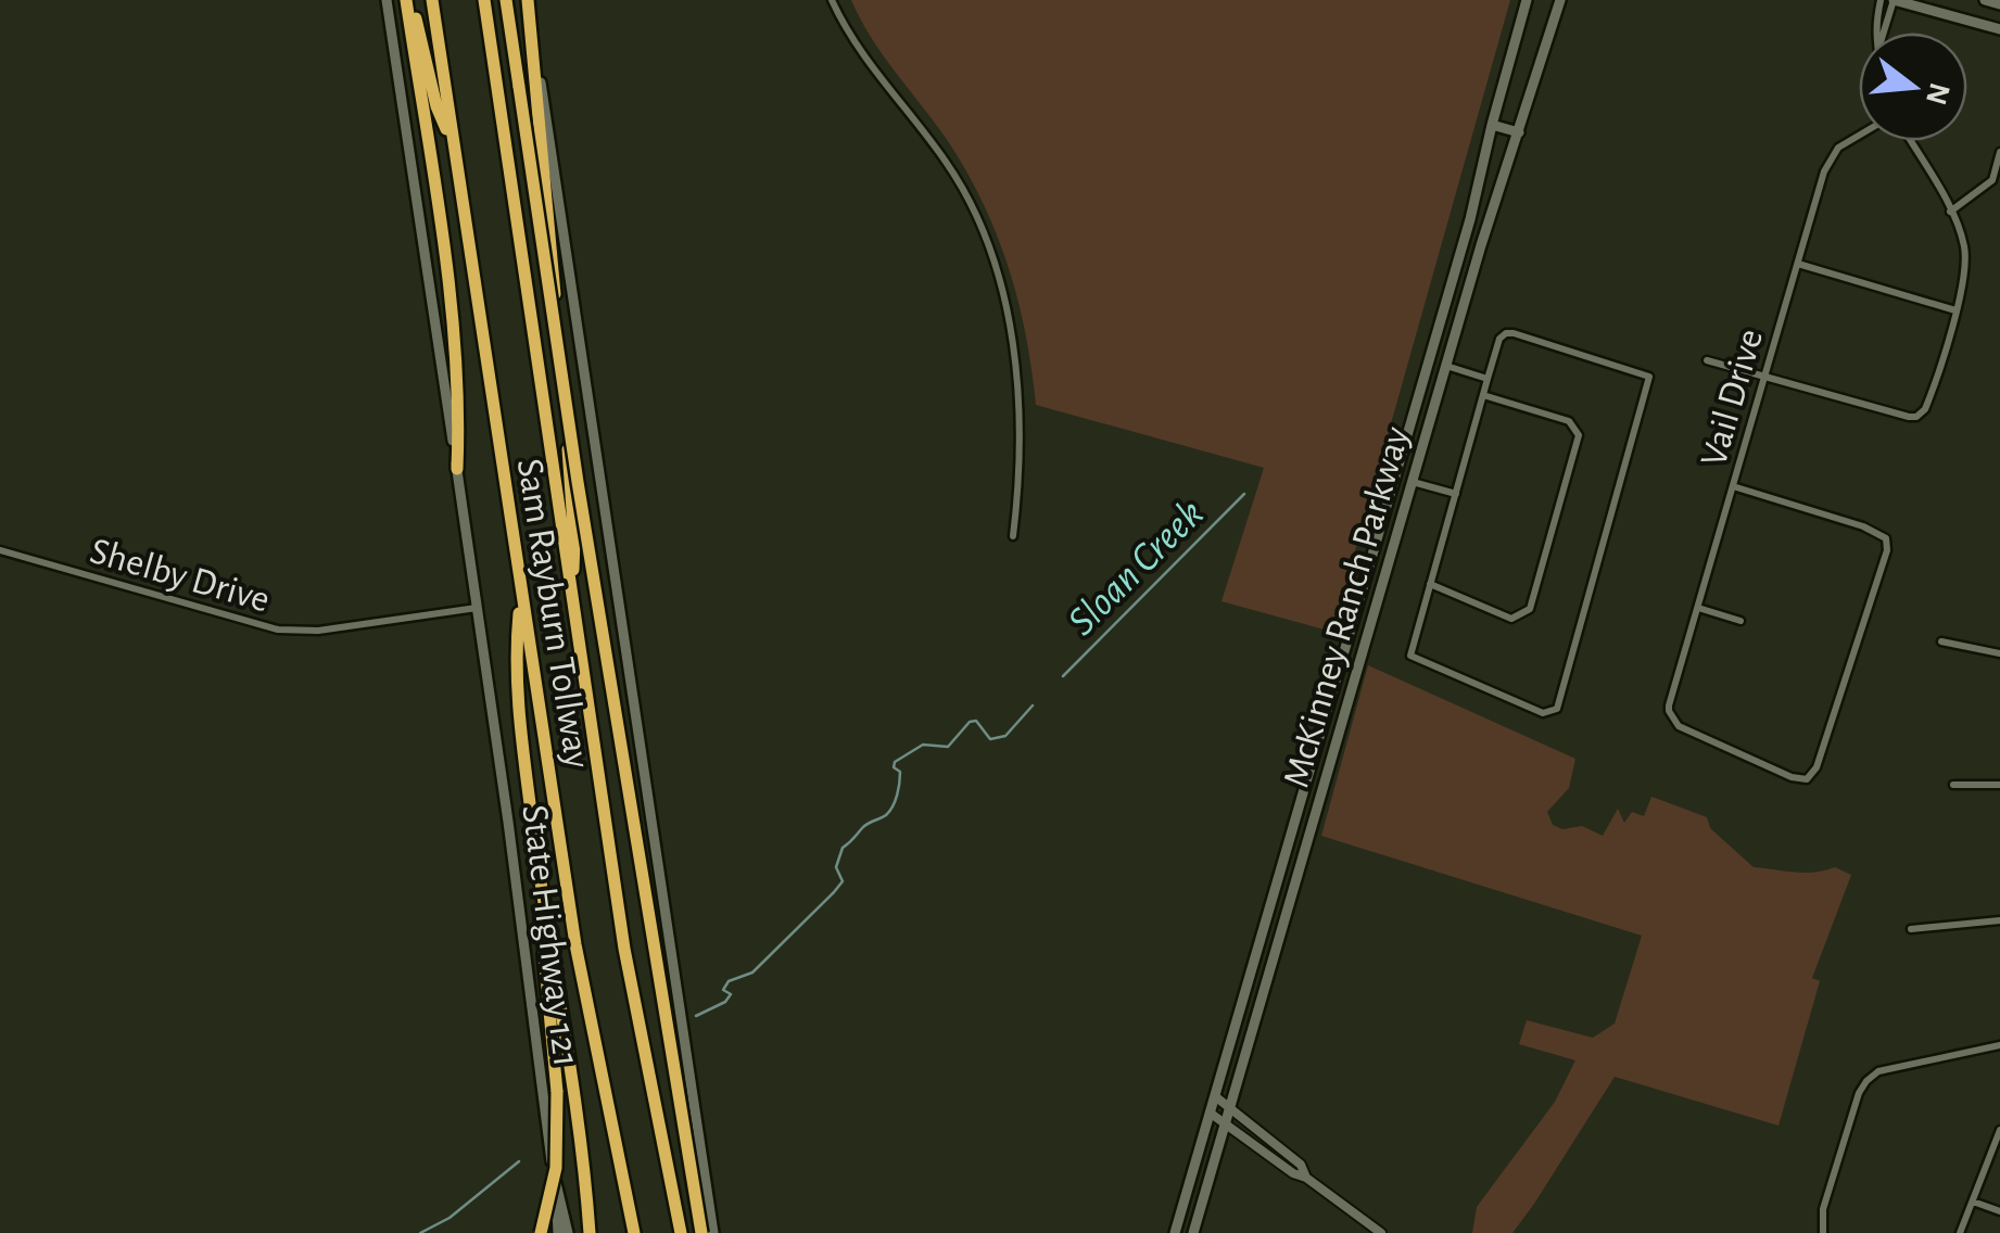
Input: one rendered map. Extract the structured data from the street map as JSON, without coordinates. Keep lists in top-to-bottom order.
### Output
{
  "streets": {
    "highway": ["Sam Rayburn Tollway"],
    "main road": ["McKinney Ranch Parkway", "State Highway 121"],
    "street": ["Vail Drive", "Shelby Drive"]
  },
  "crossings": [
    ["Shelby Drive", "State Highway 121"]
  ],
  "water": ["Sloan Creek"],
  "north": "right"
}
